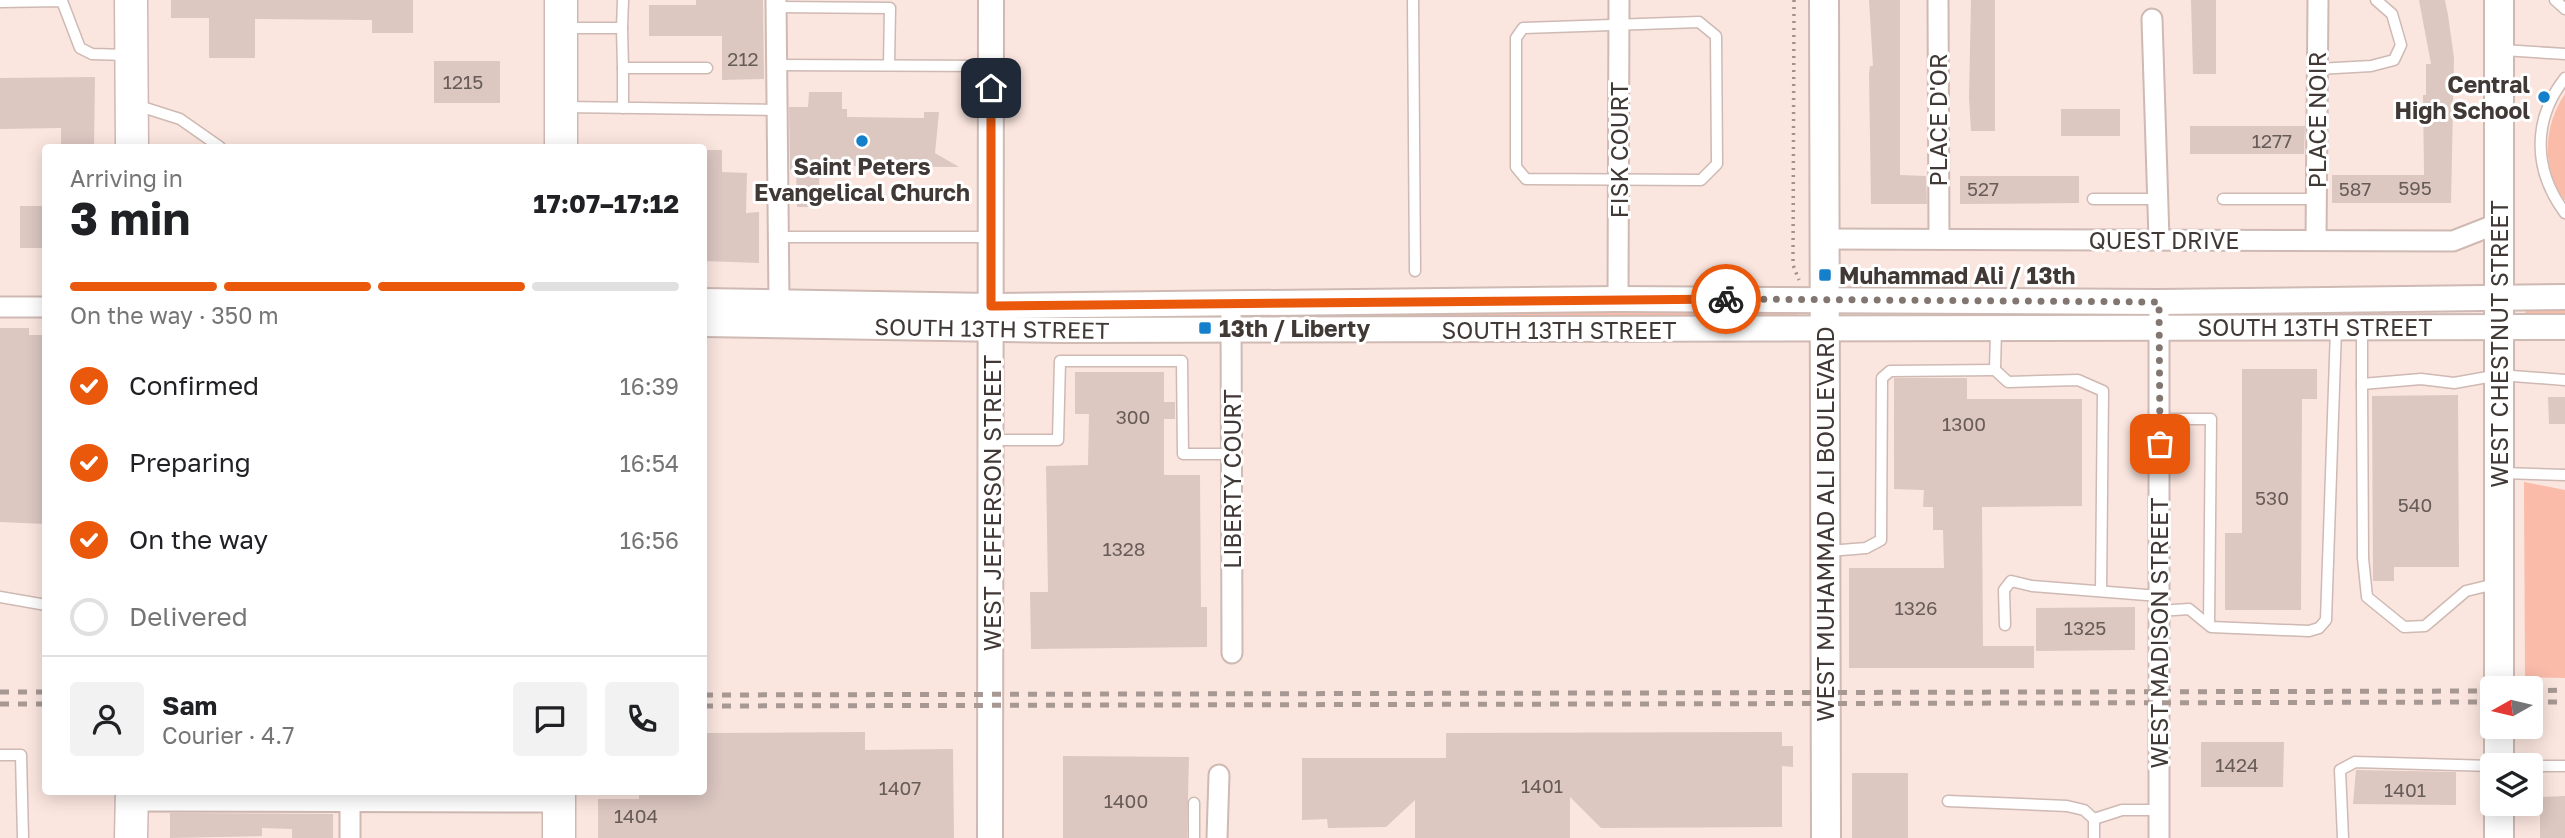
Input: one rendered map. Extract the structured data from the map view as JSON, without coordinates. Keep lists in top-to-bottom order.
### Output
{
  "streets": {
    "main road": ["WEST CHESTNUT STREET", "WEST MUHAMMAD ALI BOULEVARD"],
    "street": [
      "PLACE D'OR",
      "PLACE NOIR",
      "FISK COURT",
      "QUEST DRIVE",
      "SOUTH 13TH STREET",
      "LIBERTY COURT",
      "WEST JEFFERSON STREET",
      "WEST MADISON STREET"
    ]
  },
  "crossings": [
    ["PLACE D'OR", "QUEST DRIVE"],
    ["PLACE NOIR", "QUEST DRIVE"],
    ["FISK COURT", "SOUTH 13TH STREET"],
    ["QUEST DRIVE", "WEST CHESTNUT STREET"],
    ["QUEST DRIVE", "WEST MUHAMMAD ALI BOULEVARD"],
    ["SOUTH 13TH STREET", "WEST CHESTNUT STREET"],
    ["SOUTH 13TH STREET", "LIBERTY COURT"],
    ["SOUTH 13TH STREET", "WEST JEFFERSON STREET"],
    ["SOUTH 13TH STREET", "WEST MUHAMMAD ALI BOULEVARD"],
    ["SOUTH 13TH STREET", "WEST MADISON STREET"]
  ],
  "places": {
    "other": ["Central High School", "Saint Peters Evangelical Church"],
    "transit": ["Muhammad Ali / 13th", "13th / Liberty"]
  },
  "house_numbers": [
    "212",
    "1215",
    "1277",
    "595",
    "527",
    "587",
    "300",
    "1300",
    "530",
    "540",
    "1328",
    "1326",
    "1325",
    "1424",
    "1401",
    "1407",
    "1401",
    "1400",
    "1404"
  ],
  "north": "left",
  "page": {
    "heading": ["3 min", "Arriving in", "17:07–17:12"],
    "panel": ["Sam", "Courier · 4.7"],
    "bar": "On the way · 350 m",
    "list": [
      ["Confirmed", "16:39"],
      ["Preparing", "16:54"],
      ["On the way", "16:56"],
      "Delivered"
    ]
  }
}
